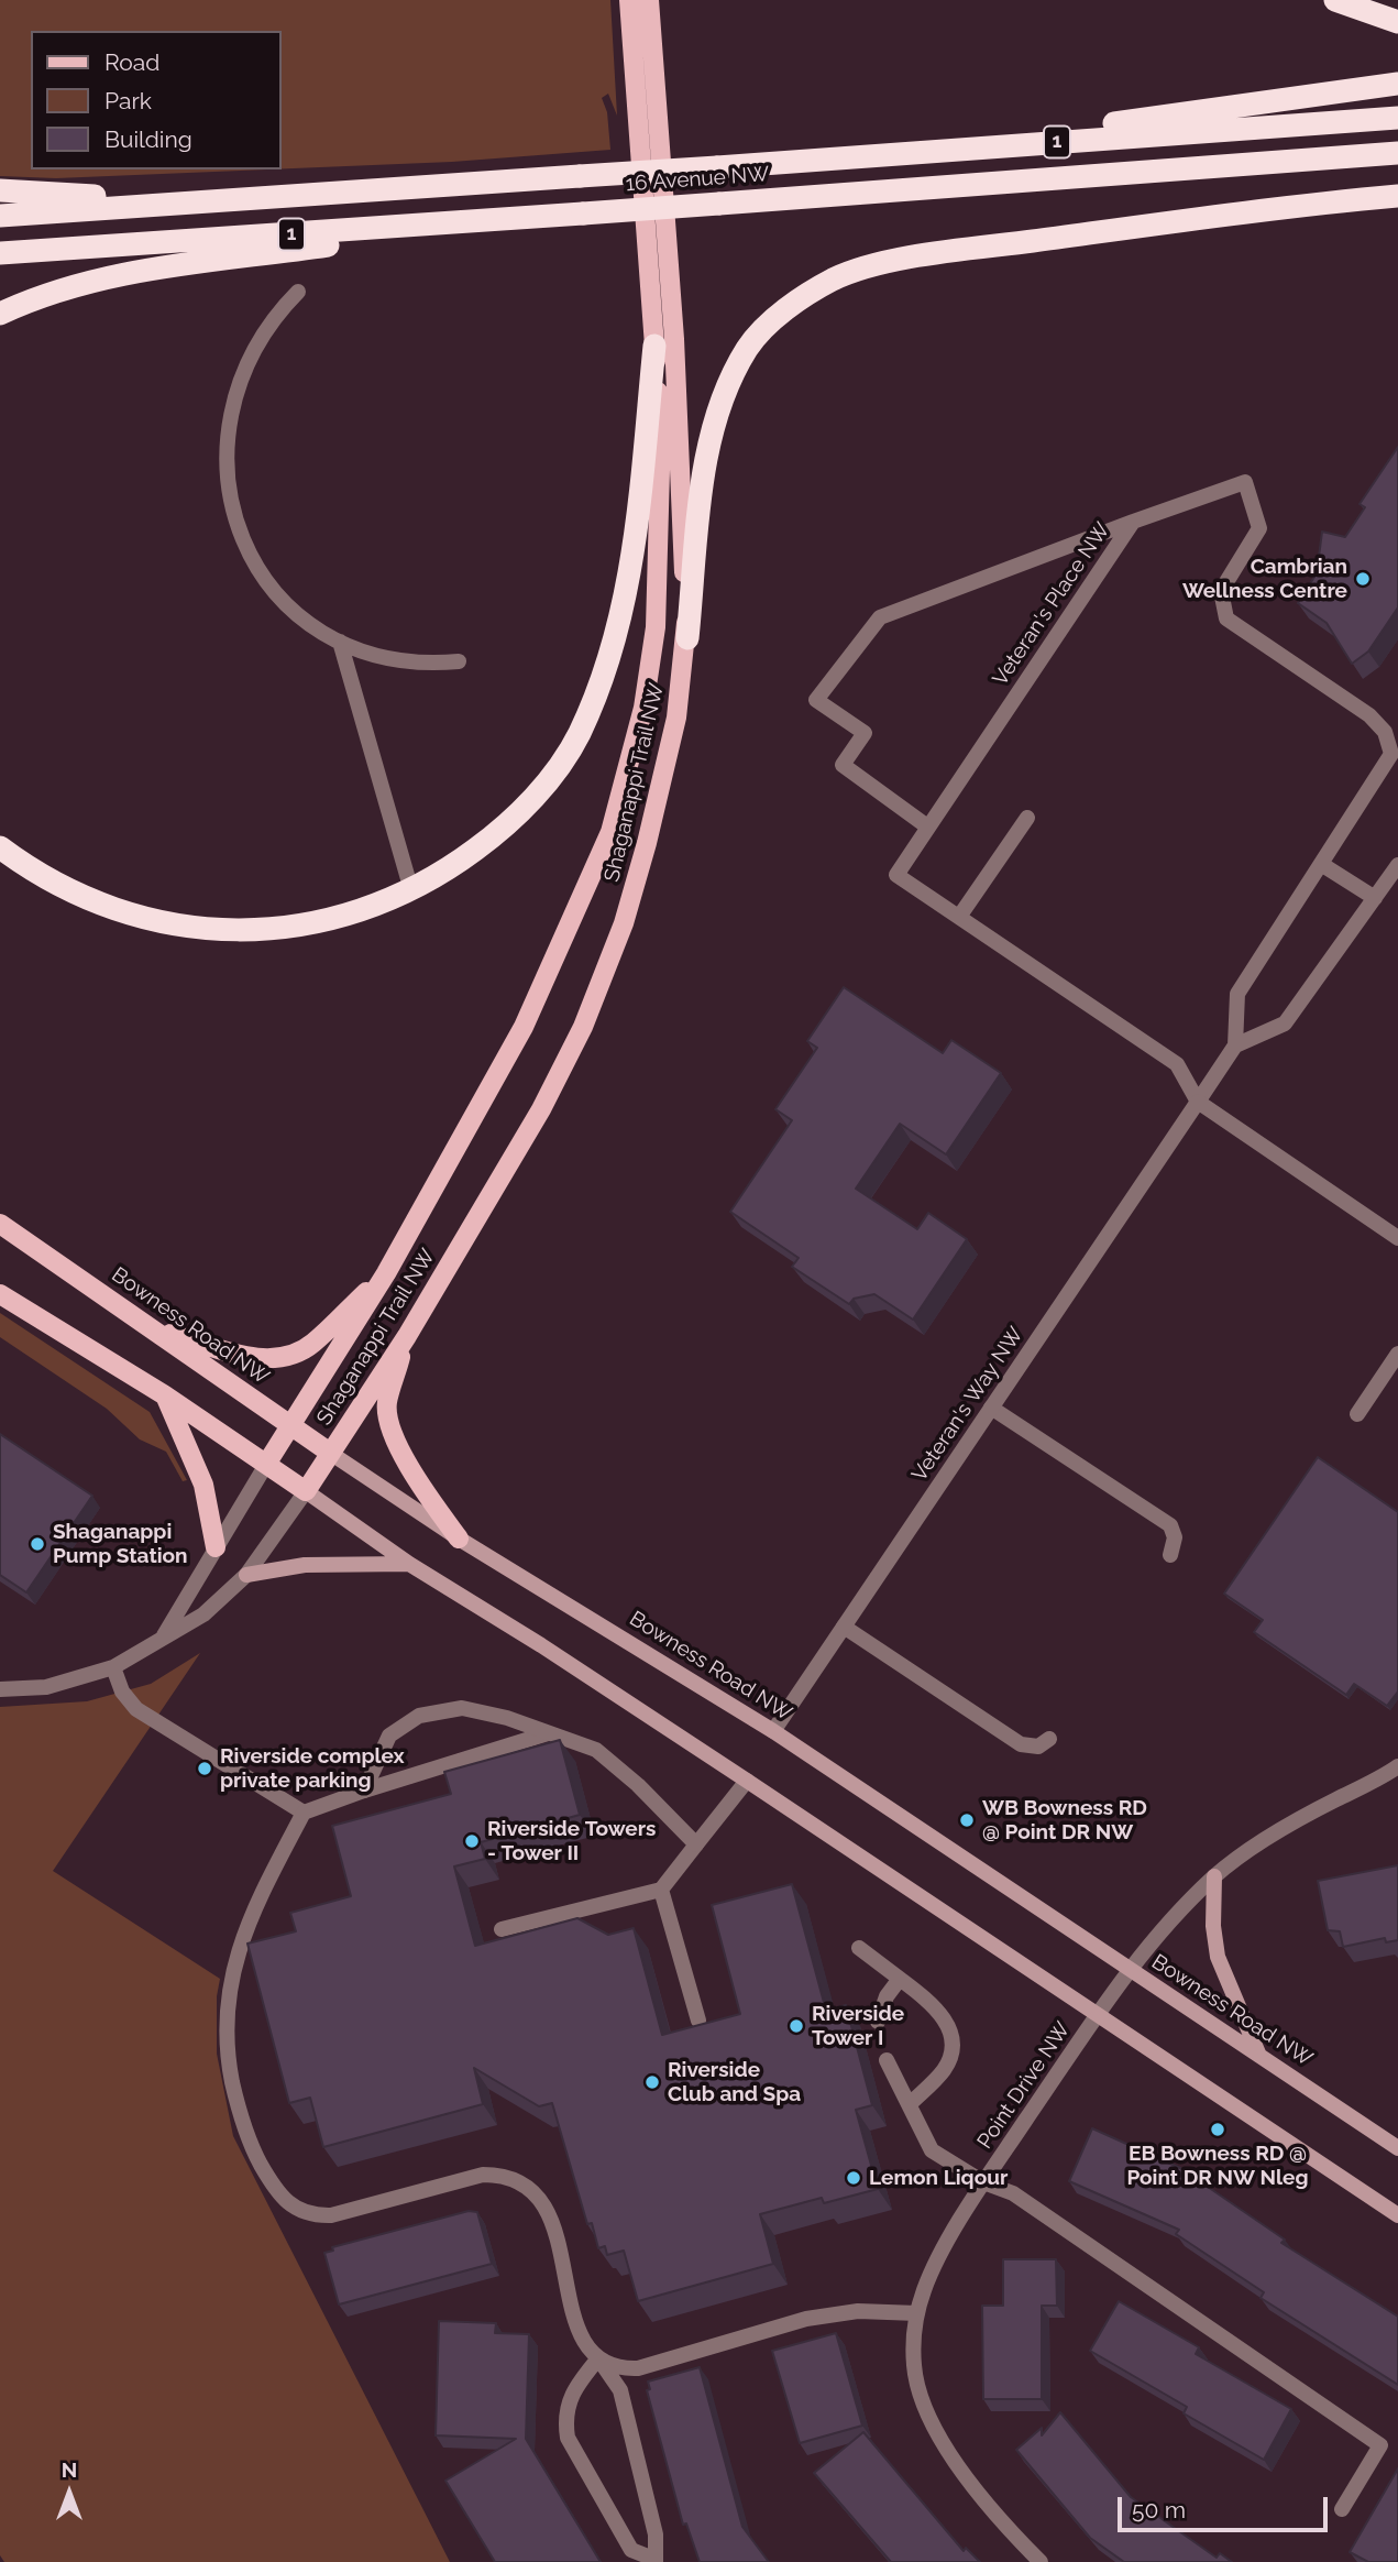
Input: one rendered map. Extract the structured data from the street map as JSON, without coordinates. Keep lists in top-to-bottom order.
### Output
{
  "streets": {
    "highway": ["1", "16 Avenue NW"],
    "main road": ["Shaganappi Trail NW", "Bowness Road NW"],
    "street": ["Veteran's Place NW", "Veteran's Way NW", "Point Drive NW"]
  },
  "crossings": [
    ["Shaganappi Trail NW", "Bowness Road NW"],
    ["Bowness Road NW", "Veteran's Way NW"],
    ["Bowness Road NW", "Point Drive NW"]
  ],
  "places": [
    "Cambrian Wellness Centre",
    "Shaganappi Pump Station",
    "Riverside complex private parking",
    "WB Bowness RD @ Point DR NW",
    "Riverside Towers - Tower II",
    "Riverside Tower I",
    "Riverside Club and Spa",
    "EB Bowness RD @ Point DR NW Nleg",
    "Lemon Liqour"
  ],
  "legend": ["Road", "Park", "Building"],
  "scale_bar": "50 m",
  "north": "top"
}
